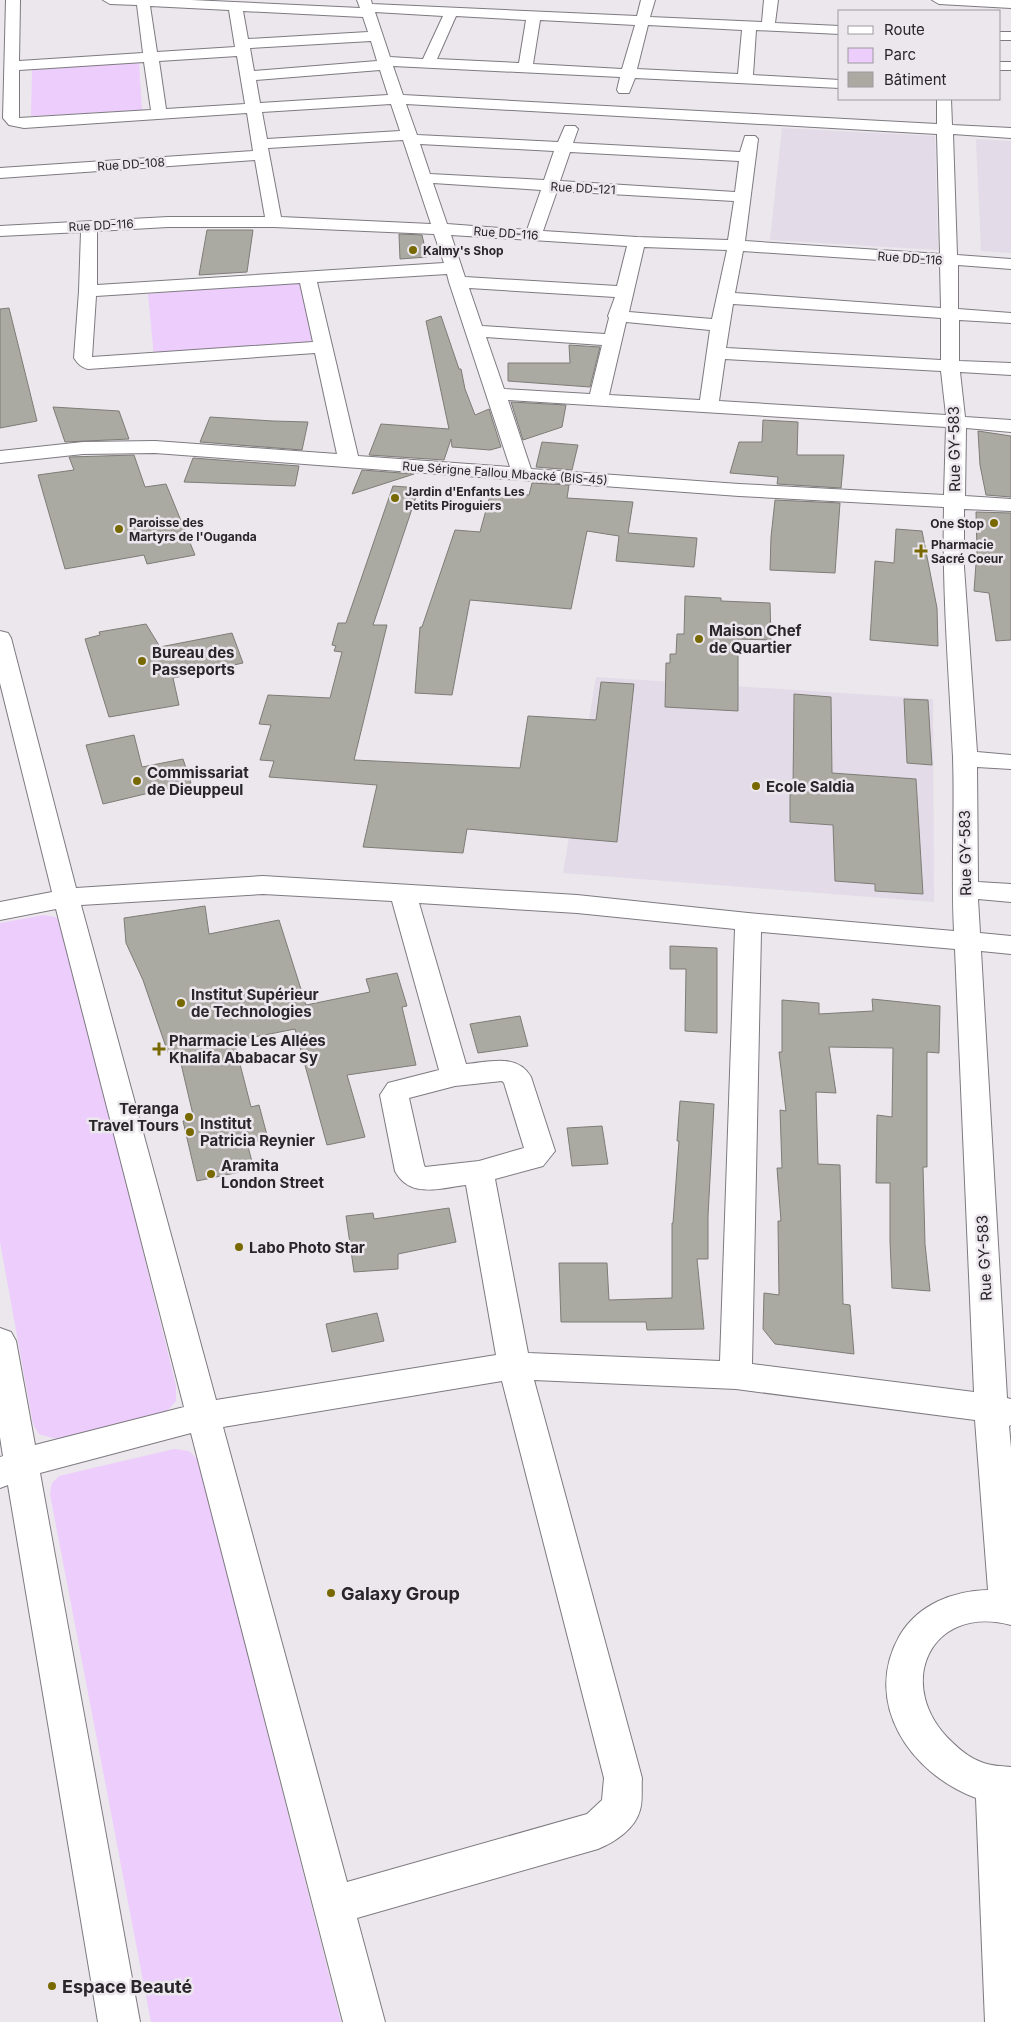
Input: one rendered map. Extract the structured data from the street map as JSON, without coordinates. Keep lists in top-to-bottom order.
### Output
{
  "streets": {
    "street": [
      "Rue DD-108",
      "Rue DD-121",
      "Rue DD-116",
      "Rue GY-583",
      "Rue Sérigne Fallou Mbacké (BIS-45)"
    ]
  },
  "crossings": [
    ["Rue DD-116", "Rue GY-583"],
    ["Rue GY-583", "Rue Sérigne Fallou Mbacké (BIS-45)"]
  ],
  "places": {
    "other": [
      "Kalmy's Shop",
      "Jardin d'Enfants Les Petits Piroguiers",
      "One Stop",
      "Paroisse des Martyrs de l'Ouganda",
      "Maison Chef de Quartier",
      "Bureau des Passeports",
      "Commissariat de Dieuppeul",
      "Ecole Saldia",
      "Institut Supérieur de Technologies",
      "Teranga Travel Tours",
      "Institut Patricia Reynier",
      "Aramita London Street",
      "Labo Photo Star",
      "Galaxy Group",
      "Espace Beauté"
    ],
    "health": ["Pharmacie Sacré Coeur", "Pharmacie Les Allées Khalifa Ababacar Sy"]
  },
  "legend": ["Route", "Parc", "Bâtiment"]
}
